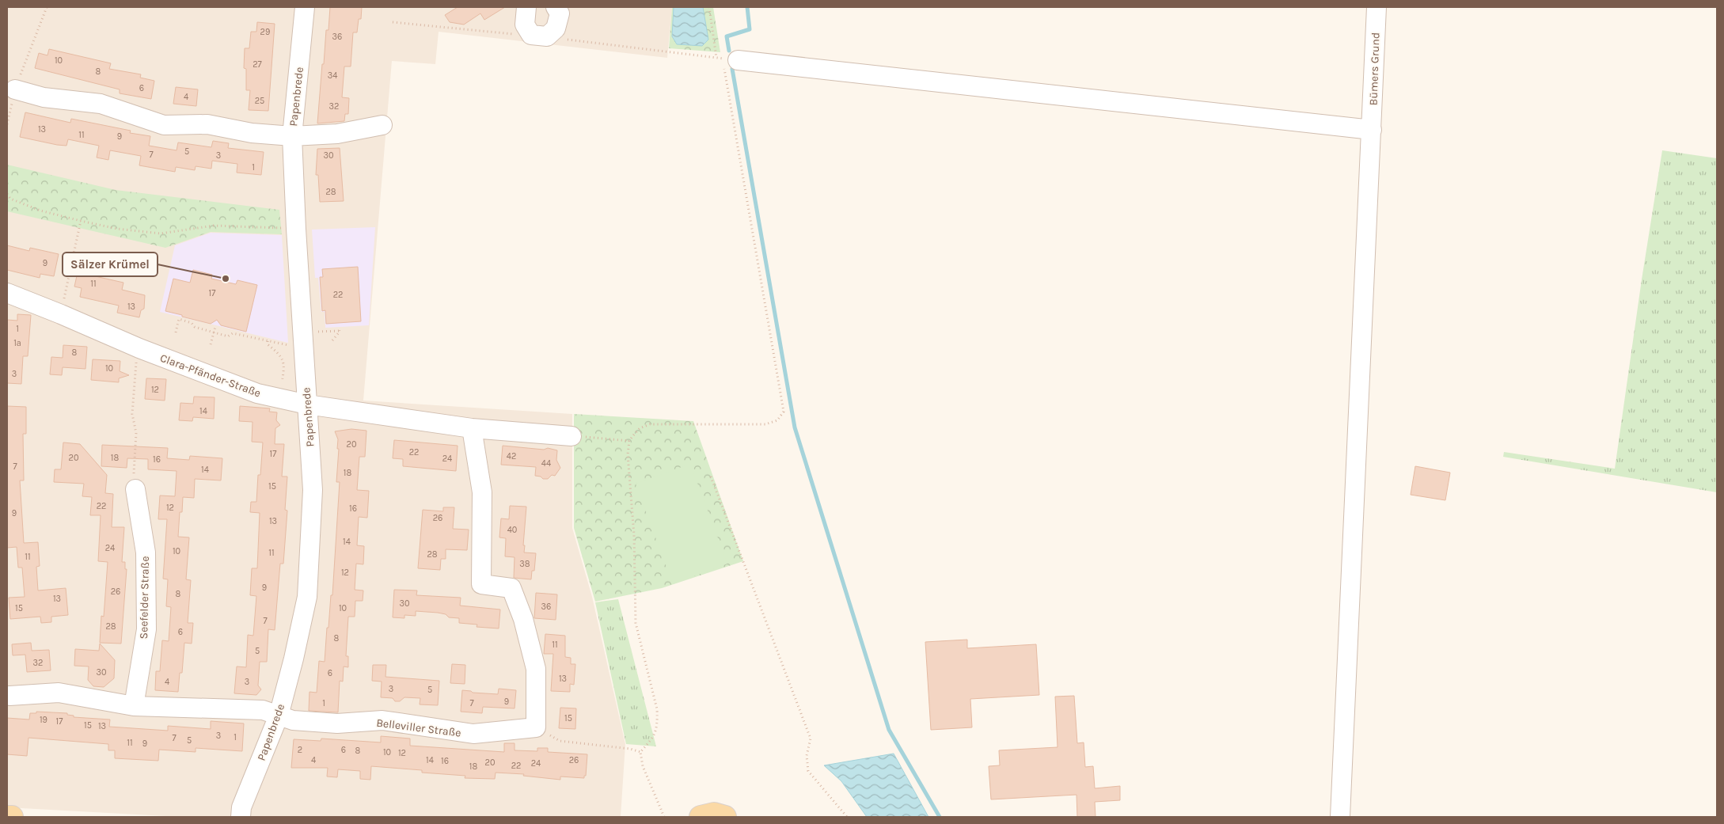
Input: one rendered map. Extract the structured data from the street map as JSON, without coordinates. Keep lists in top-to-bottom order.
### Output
{
  "streets": {
    "street": [
      "Bümers Grund",
      "Papenbrede",
      "Clara-Pfänder-Straße",
      "Seefelder Straße",
      "Belleviller Straße"
    ]
  },
  "crossings": [
    ["Papenbrede", "Clara-Pfänder-Straße"],
    ["Papenbrede", "Belleviller Straße"],
    ["Clara-Pfänder-Straße", "Belleviller Straße"]
  ],
  "places": ["Sälzer Krümel"],
  "house_numbers": [
    "29",
    "36",
    "10",
    "27",
    "8",
    "34",
    "6",
    "4",
    "25",
    "32",
    "13",
    "11",
    "9",
    "5",
    "7",
    "3",
    "30",
    "1",
    "28",
    "9",
    "11",
    "17",
    "22",
    "13",
    "1",
    "1a",
    "8",
    "10",
    "3",
    "12",
    "14",
    "20",
    "22",
    "17",
    "42",
    "20",
    "18",
    "24",
    "16",
    "44",
    "7",
    "14",
    "18",
    "15",
    "22",
    "12",
    "16",
    "9",
    "26",
    "13",
    "40",
    "14",
    "24",
    "10",
    "11",
    "28",
    "11",
    "38",
    "12",
    "9",
    "26",
    "8",
    "13",
    "30",
    "36",
    "15",
    "10",
    "7",
    "28",
    "6",
    "8",
    "11",
    "5",
    "32",
    "30",
    "6",
    "13",
    "4",
    "3",
    "3",
    "5",
    "9",
    "1",
    "7",
    "15",
    "19",
    "17",
    "15",
    "13",
    "3",
    "1",
    "7",
    "5",
    "11",
    "9",
    "2",
    "6",
    "8",
    "10",
    "12",
    "4",
    "14",
    "26",
    "16",
    "20",
    "24",
    "22",
    "18"
  ]
}
